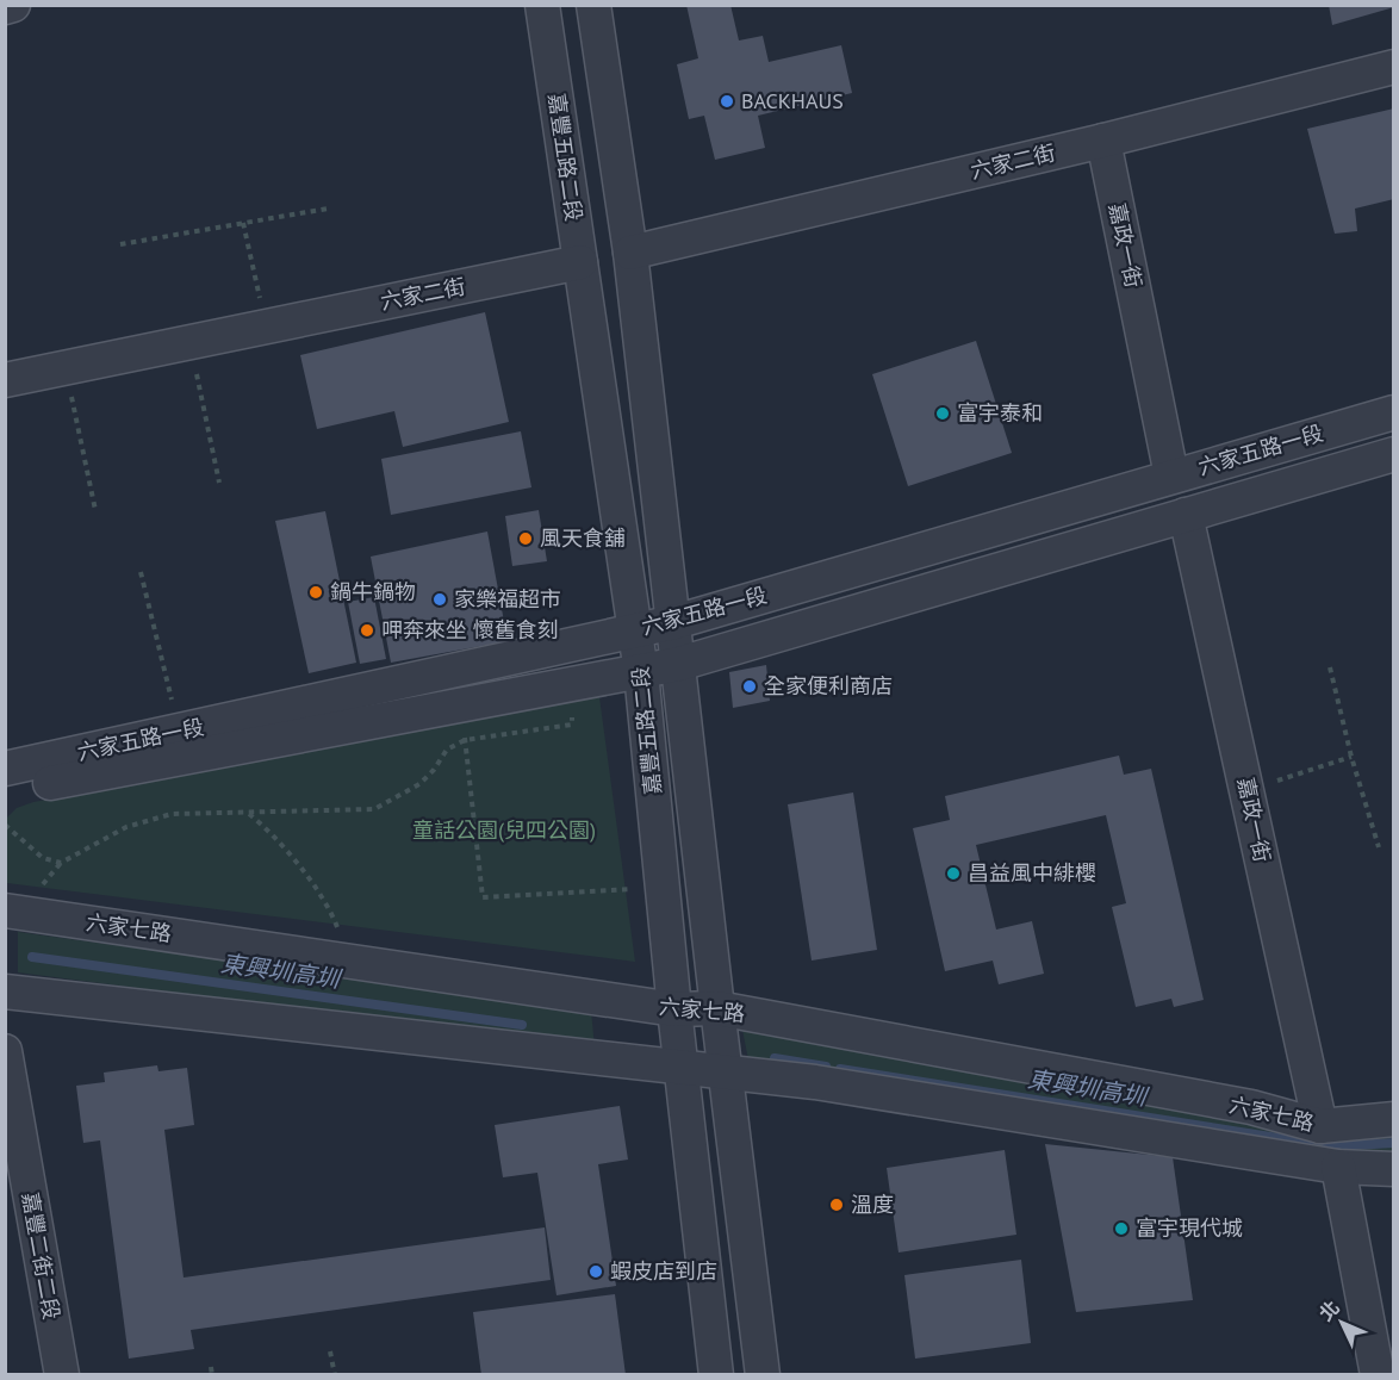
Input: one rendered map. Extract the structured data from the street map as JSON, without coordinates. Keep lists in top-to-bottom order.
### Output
{
  "streets": {
    "street": [
      "嘉豐五路二段",
      "六家二街",
      "嘉政一街",
      "六家五路一段",
      "六家七路",
      "嘉豐二街二段"
    ]
  },
  "crossings": [
    ["嘉豐五路二段", "六家二街"],
    ["嘉豐五路二段", "六家五路一段"],
    ["嘉豐五路二段", "六家七路"],
    ["六家二街", "嘉政一街"],
    ["嘉政一街", "六家五路一段"],
    ["嘉政一街", "六家七路"]
  ],
  "water": ["東興圳高圳"],
  "parks": ["童話公園(兒四公園)"],
  "places": [
    "BACKHAUS",
    "富宇泰和",
    "風天食舖",
    "鍋牛鍋物",
    "家樂福超市",
    "呷奔來坐 懷舊食刻",
    "全家便利商店",
    "昌益風中緋櫻",
    "溫度",
    "富宇現代城",
    "蝦皮店到店"
  ],
  "north": "top left"
}
